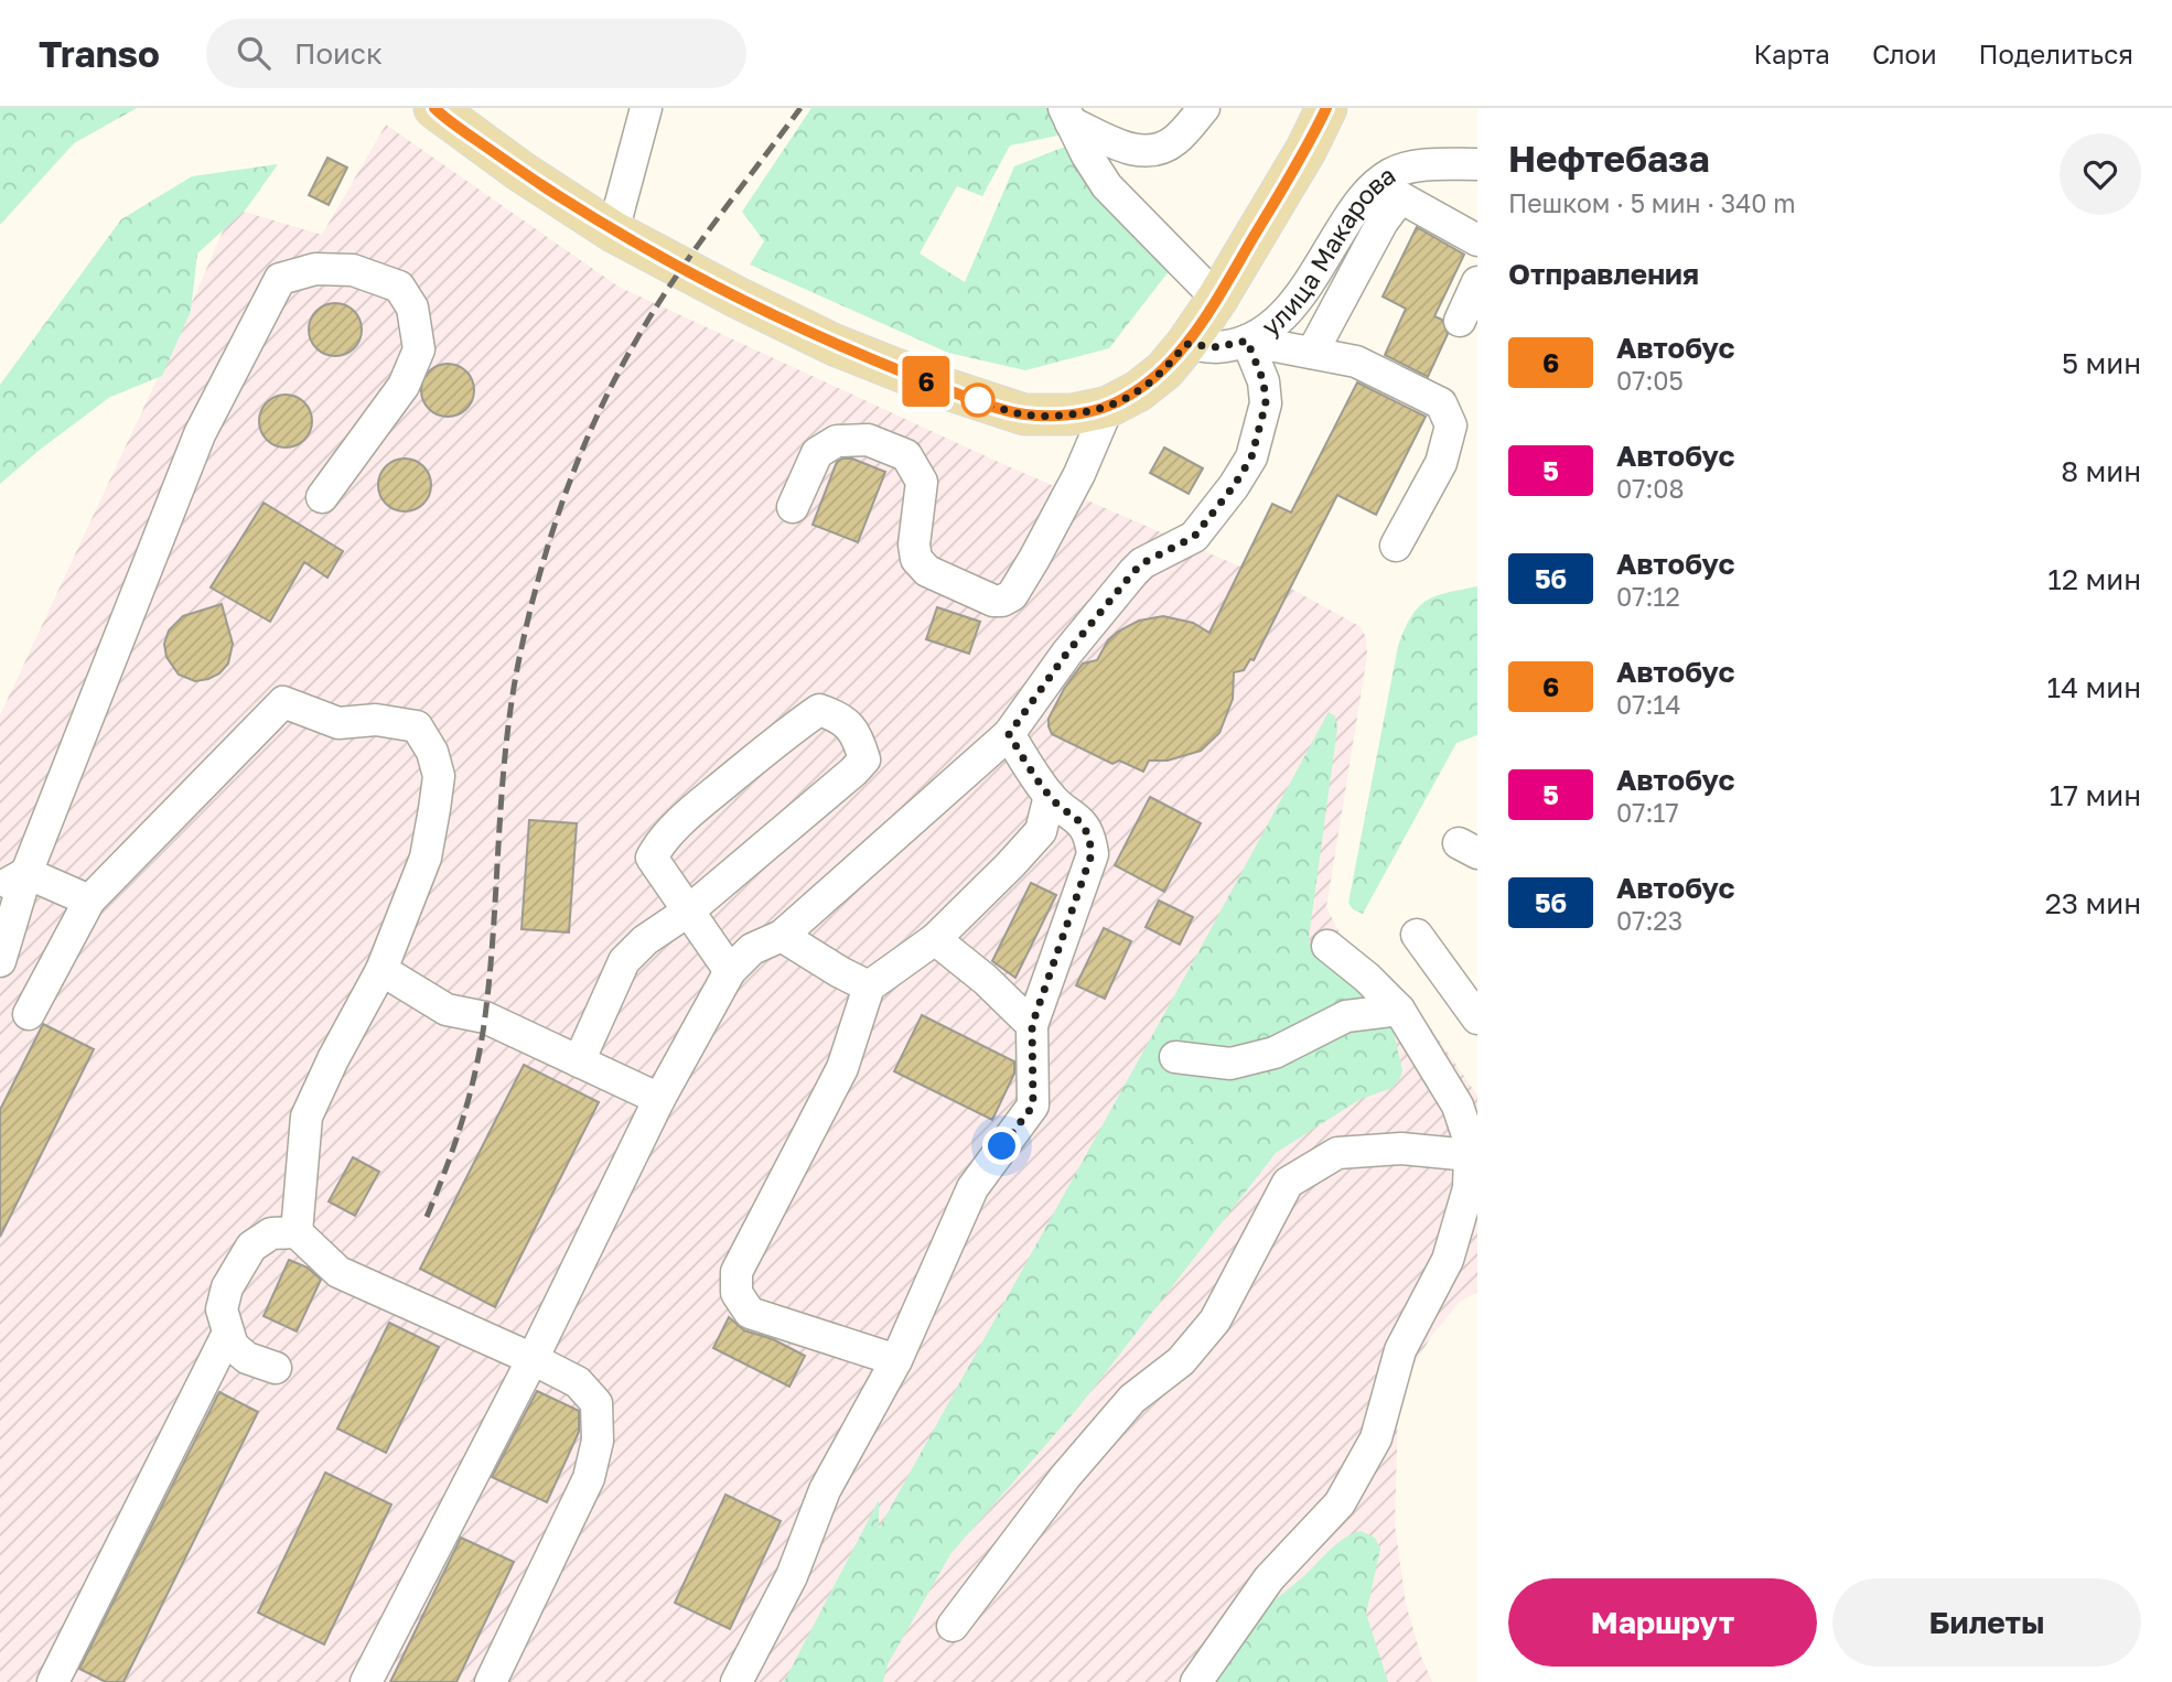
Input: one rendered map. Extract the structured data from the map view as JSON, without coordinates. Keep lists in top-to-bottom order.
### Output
{
  "streets": {
    "street": ["улица Макарова"]
  },
  "lines": ["bus line 6"],
  "page": {
    "header": "Transo",
    "search": "Поиск",
    "nav": ["Карта", "Слои", "Поделиться"],
    "on_map": "6",
    "heading": [
      ["Нефтебаза", "Пешком · 5 мин · 340 m"],
      "Отправления"
    ],
    "list": [
      {
        "mark": "6",
        "name": "Автобус",
        "note": "07:05",
        "value": "5 мин"
      },
      {
        "mark": "5",
        "name": "Автобус",
        "note": "07:08",
        "value": "8 мин"
      },
      {
        "mark": "5б",
        "name": "Автобус",
        "note": "07:12",
        "value": "12 мин"
      },
      {
        "mark": "6",
        "name": "Автобус",
        "note": "07:14",
        "value": "14 мин"
      },
      {
        "mark": "5",
        "name": "Автобус",
        "note": "07:17",
        "value": "17 мин"
      },
      {
        "mark": "5б",
        "name": "Автобус",
        "note": "07:23",
        "value": "23 мин"
      }
    ],
    "buttons": ["Маршрут", "Билеты"]
  }
}
